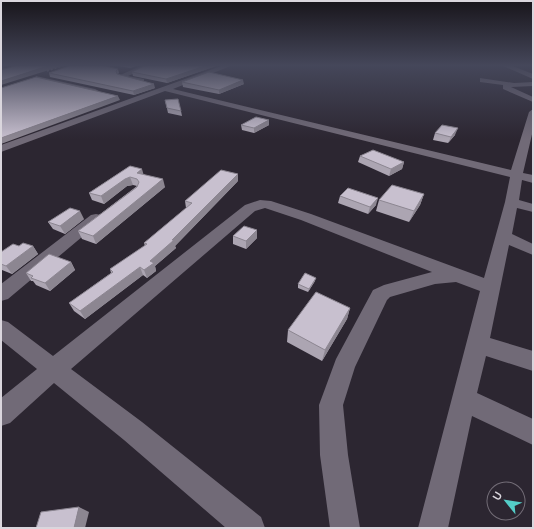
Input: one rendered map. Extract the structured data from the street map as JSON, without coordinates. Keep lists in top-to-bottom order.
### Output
{
  "north": "top left"
}
